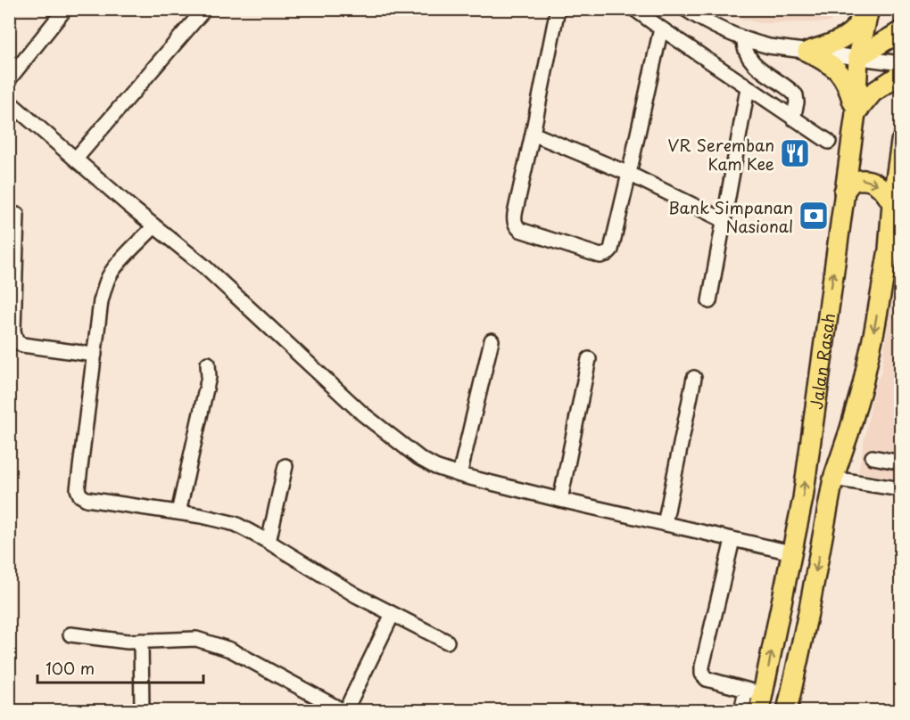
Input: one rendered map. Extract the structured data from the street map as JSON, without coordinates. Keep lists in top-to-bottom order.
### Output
{
  "streets": {
    "highway": ["Jalan Rasah"]
  },
  "places": {
    "restaurant": ["VR Seremban Kam Kee"],
    "bank": ["Bank Simpanan Nasional"]
  },
  "scale_bar": "100 m"
}
